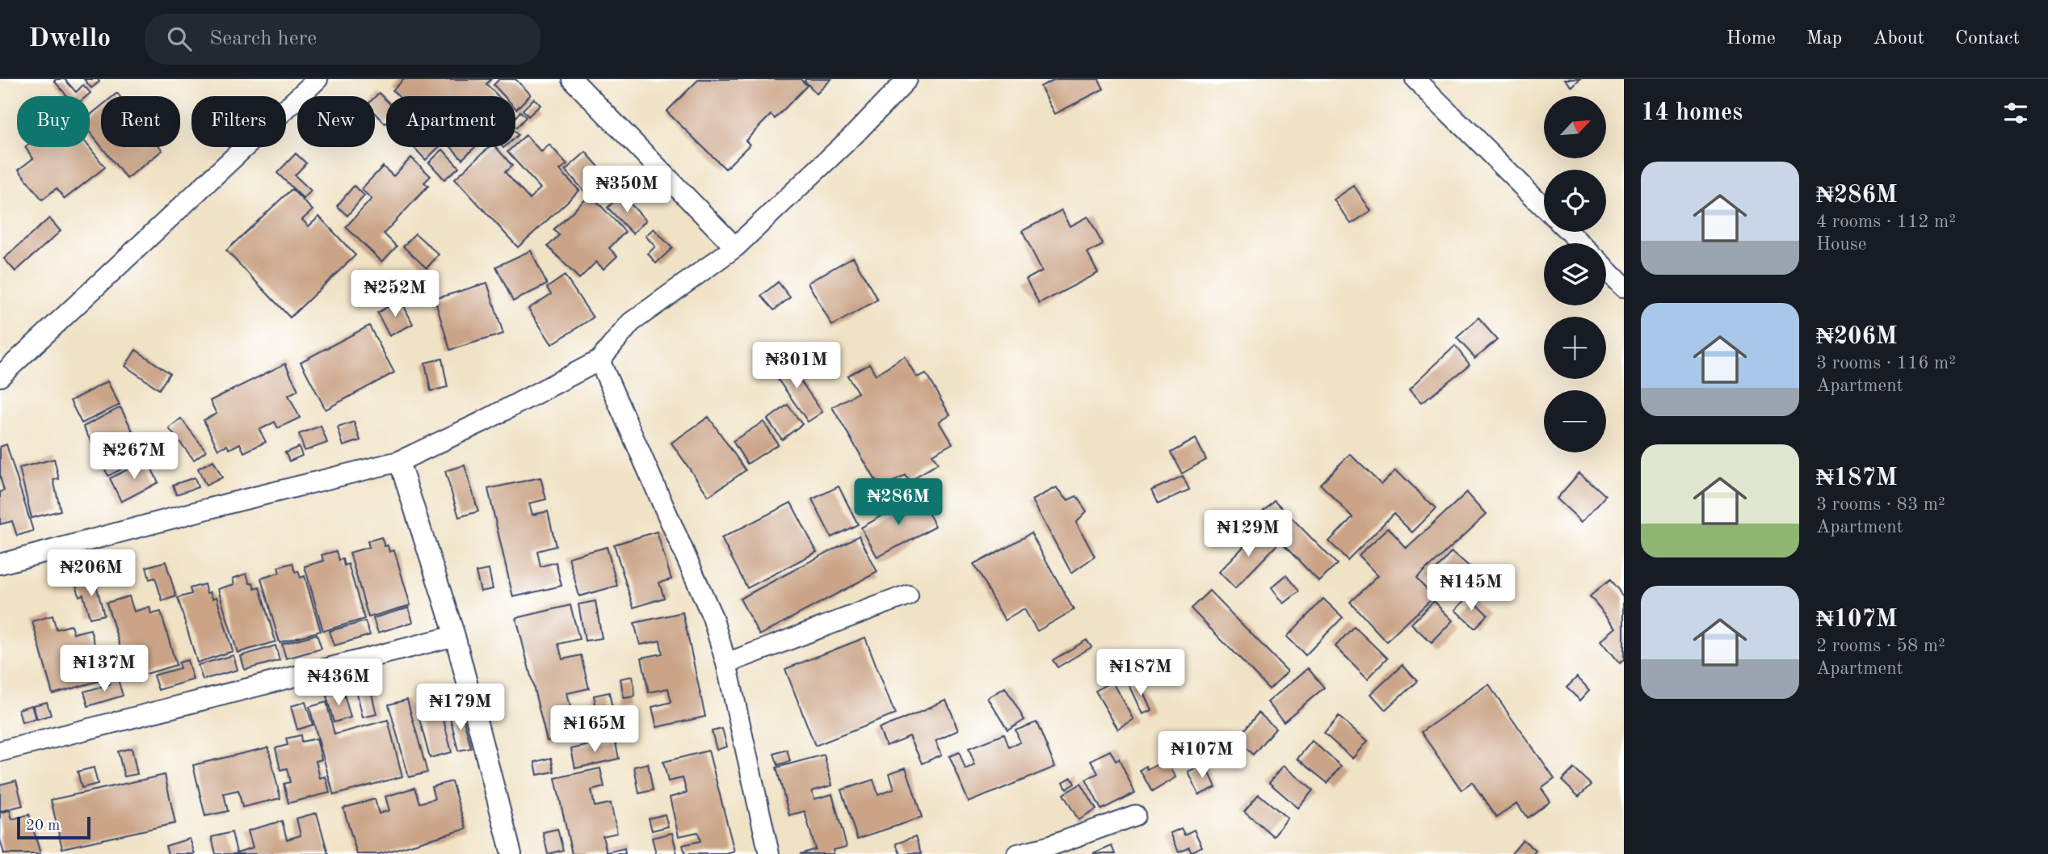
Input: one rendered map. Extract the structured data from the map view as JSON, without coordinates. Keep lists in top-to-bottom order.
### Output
{
  "scale_bar": "20 m",
  "north": "top right",
  "page": {
    "header": "Dwello",
    "search": "Search here",
    "nav": [
      "Home",
      "Map",
      "About",
      "Contact"
    ],
    "heading": "14 homes",
    "map_buttons": ["+", "−"],
    "chip": [
      "Buy",
      "Rent",
      "Filters",
      "New",
      "Apartment"
    ],
    "list": [
      {
        "name": "₦286M",
        "note": "4 rooms · 112 m² · House"
      },
      {
        "name": "₦206M",
        "note": "3 rooms · 116 m² · Apartment"
      },
      {
        "name": "₦187M",
        "note": "3 rooms · 83 m² · Apartment"
      },
      {
        "name": "₦107M",
        "note": "2 rooms · 58 m² · Apartment"
      }
    ],
    "price": [
      "₦350M",
      "₦252M",
      "₦301M",
      "₦267M",
      "₦286M",
      "₦129M",
      "₦206M",
      "₦145M",
      "₦137M",
      "₦187M",
      "₦436M",
      "₦179M",
      "₦165M",
      "₦107M"
    ],
    "scale": "20 m"
  }
}
